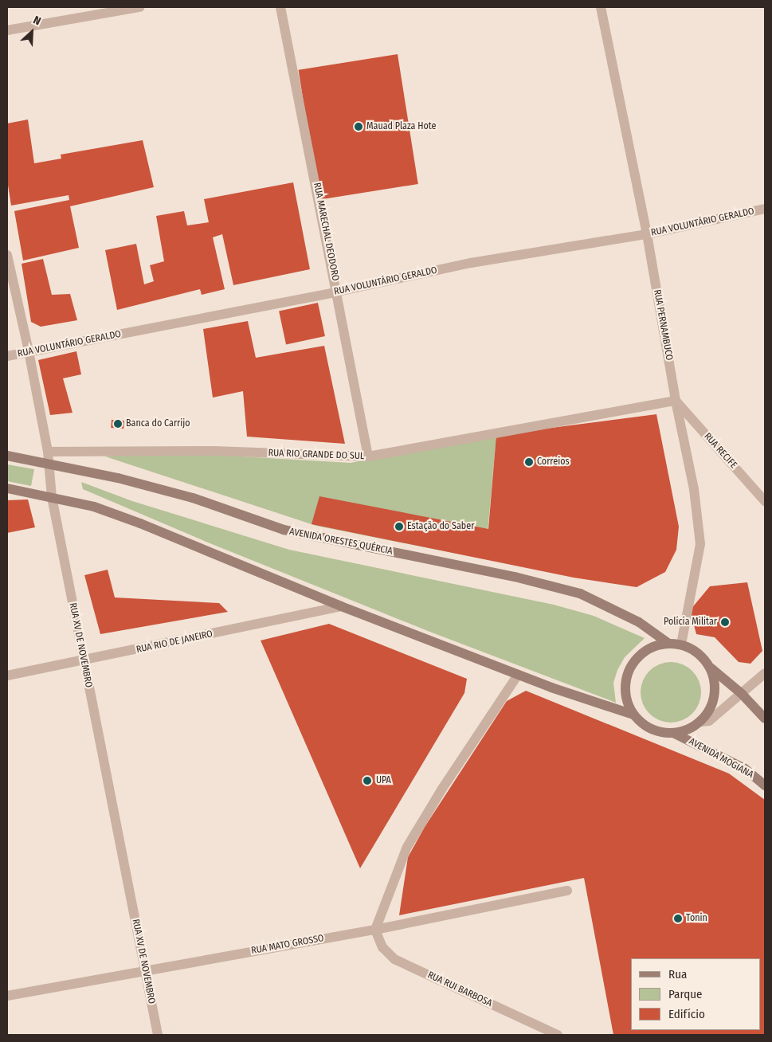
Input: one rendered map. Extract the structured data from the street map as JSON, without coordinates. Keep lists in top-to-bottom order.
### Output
{
  "streets": {
    "main road": ["AVENIDA ORESTES QUÉRCIA", "AVENIDA MOGIANA"],
    "street": [
      "RUA VOLUNTÁRIO GERALDO",
      "RUA MARECHAL DEODORO",
      "RUA PERNAMBUCO",
      "RUA RECIFE",
      "RUA RIO GRANDE DO SUL",
      "RUA RIO DE JANEIRO",
      "RUA XV DE NOVEMBRO",
      "RUA MATO GROSSO",
      "RUA RUI BARBOSA"
    ]
  },
  "crossings": [
    ["RUA VOLUNTÁRIO GERALDO", "RUA MARECHAL DEODORO"],
    ["RUA VOLUNTÁRIO GERALDO", "RUA PERNAMBUCO"],
    ["RUA VOLUNTÁRIO GERALDO", "RUA XV DE NOVEMBRO"],
    ["RUA MARECHAL DEODORO", "RUA RIO GRANDE DO SUL"],
    ["RUA PERNAMBUCO", "RUA RECIFE"],
    ["RUA PERNAMBUCO", "RUA RIO GRANDE DO SUL"],
    ["RUA PERNAMBUCO", "AVENIDA ORESTES QUÉRCIA"],
    ["RUA PERNAMBUCO", "AVENIDA MOGIANA"],
    ["RUA RECIFE", "RUA RIO GRANDE DO SUL"],
    ["RUA RIO GRANDE DO SUL", "RUA XV DE NOVEMBRO"],
    ["AVENIDA ORESTES QUÉRCIA", "RUA XV DE NOVEMBRO"],
    ["AVENIDA ORESTES QUÉRCIA", "AVENIDA MOGIANA"],
    ["RUA RIO DE JANEIRO", "RUA XV DE NOVEMBRO"],
    ["RUA XV DE NOVEMBRO", "RUA MATO GROSSO"],
    ["RUA MATO GROSSO", "RUA RUI BARBOSA"]
  ],
  "places": [
    "Mauad Plaza Hote",
    "Banca do Carrijo",
    "Correios",
    "Estação do Saber",
    "Polícia Militar",
    "UPA",
    "Tonin"
  ],
  "legend": ["Rua", "Parque", "Edifício"],
  "north": "top right"
}
